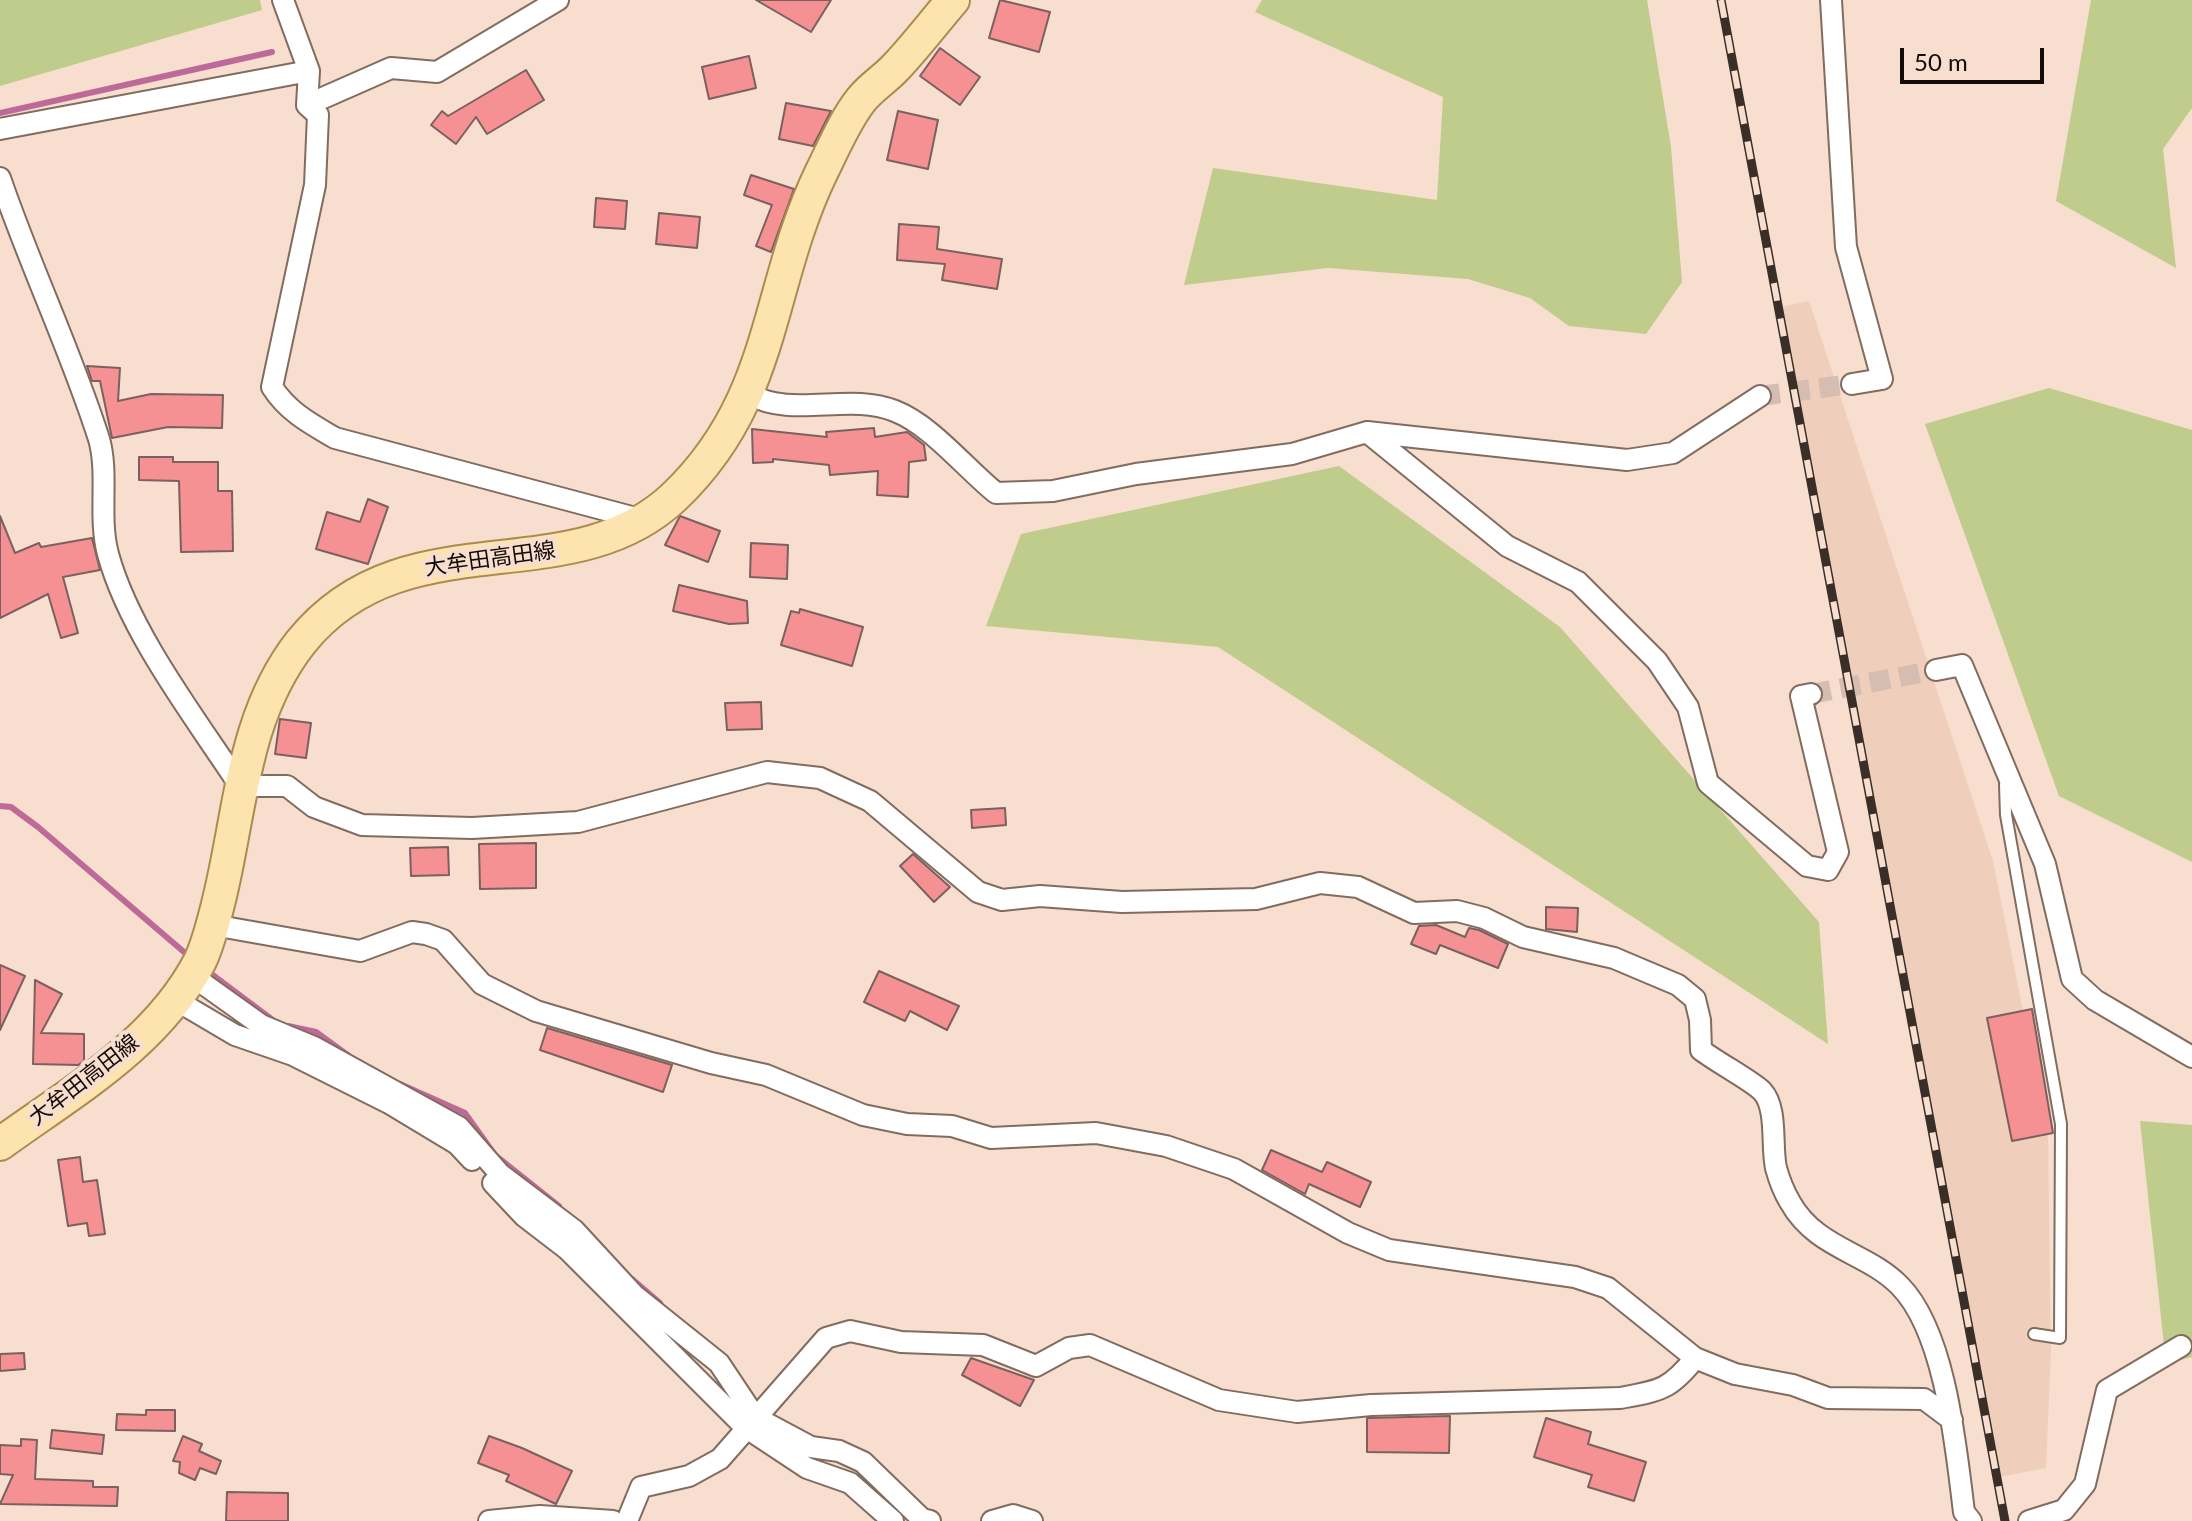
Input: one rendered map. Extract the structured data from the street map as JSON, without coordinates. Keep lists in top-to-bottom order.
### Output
{
  "streets": {
    "main road": ["大牟田高田線"]
  },
  "scale_bar": "50 m"
}
